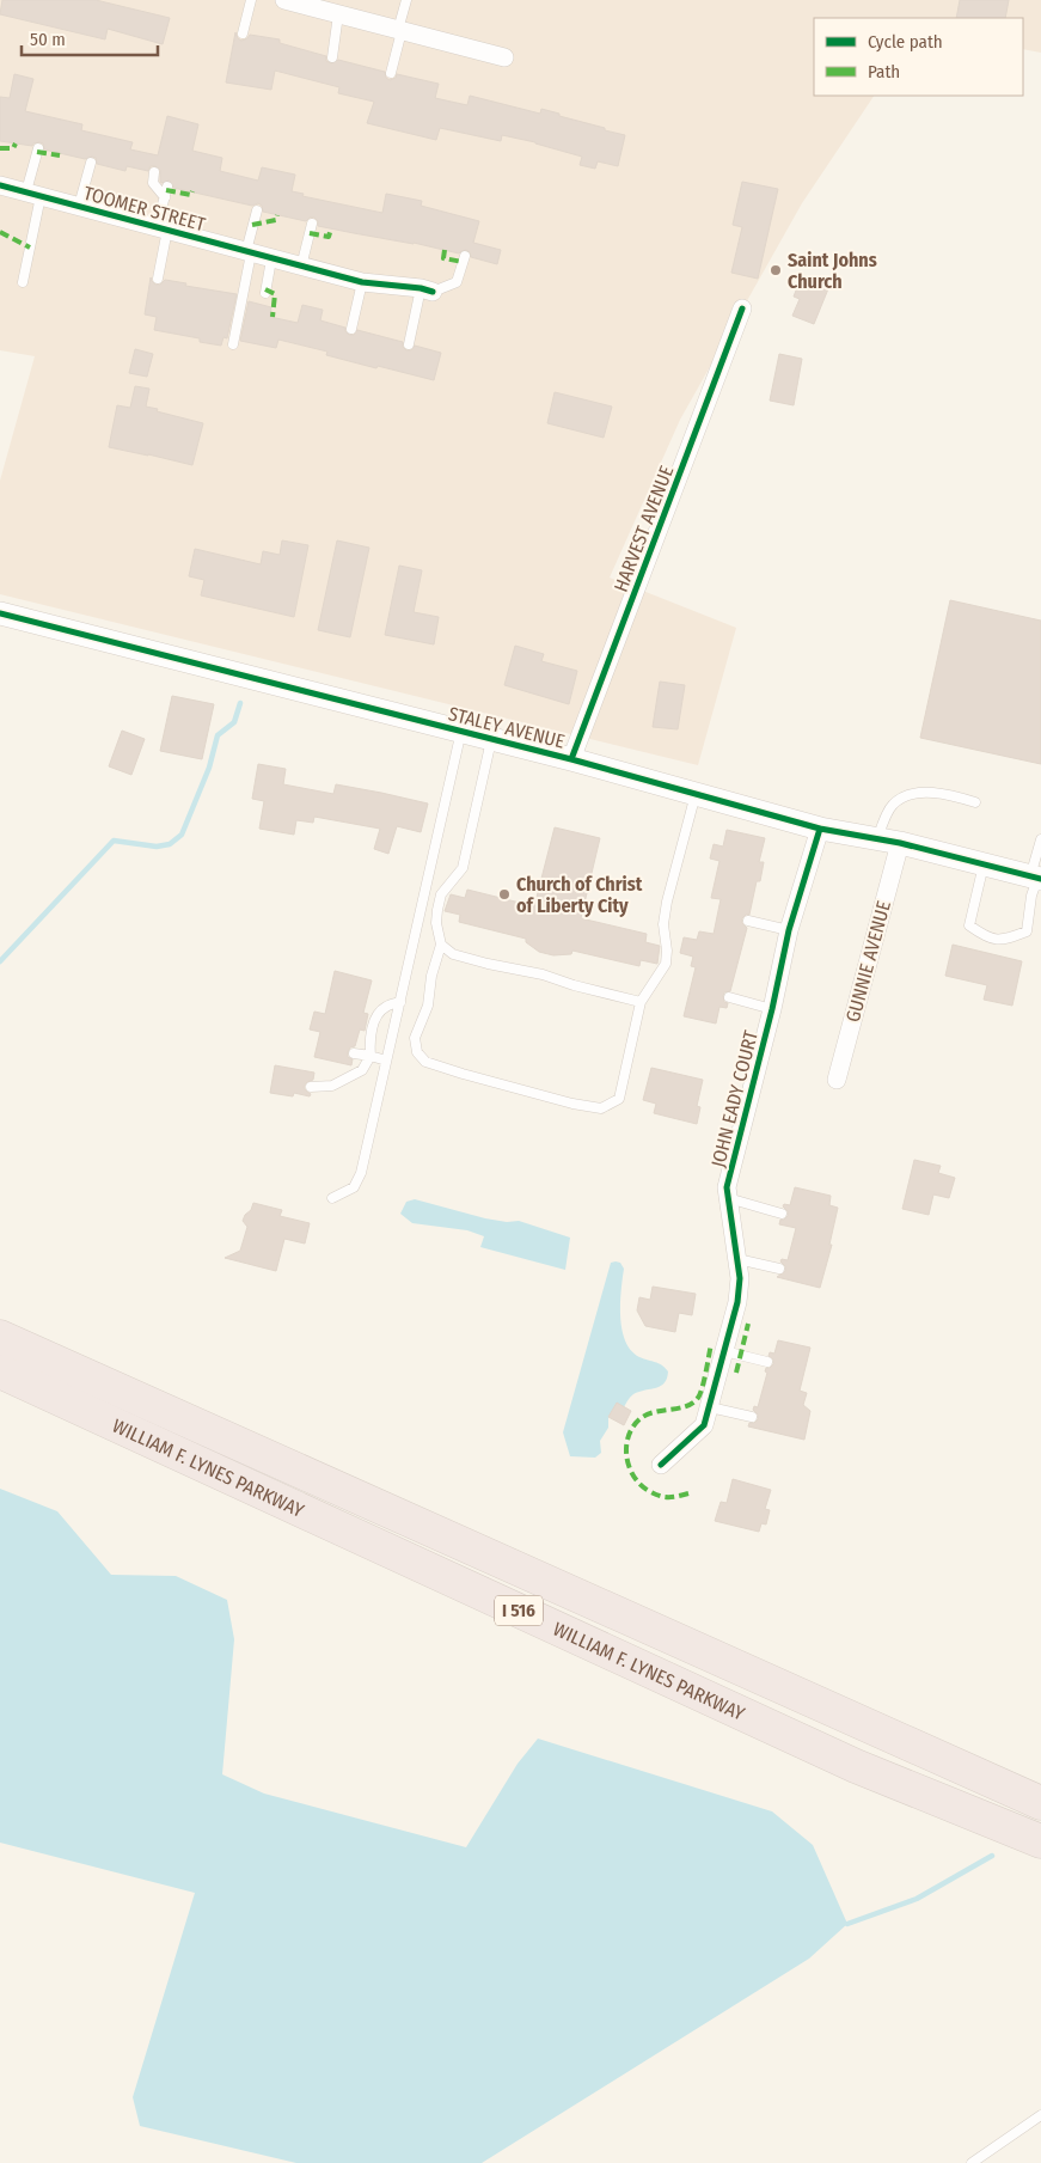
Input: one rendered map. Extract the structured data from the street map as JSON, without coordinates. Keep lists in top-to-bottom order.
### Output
{
  "streets": {
    "highway": ["WILLIAM F. LYNES PARKWAY", "I 516"],
    "street": [
      "TOOMER STREET",
      "HARVEST AVENUE",
      "STALEY AVENUE",
      "GUNNIE AVENUE",
      "JOHN EADY COURT"
    ]
  },
  "crossings": [
    ["HARVEST AVENUE", "STALEY AVENUE"],
    ["STALEY AVENUE", "GUNNIE AVENUE"],
    ["STALEY AVENUE", "JOHN EADY COURT"]
  ],
  "places": ["Saint Johns Church", "Church of Christ of Liberty City"],
  "legend": ["Cycle path", "Path"],
  "scale_bar": "50 m"
}
